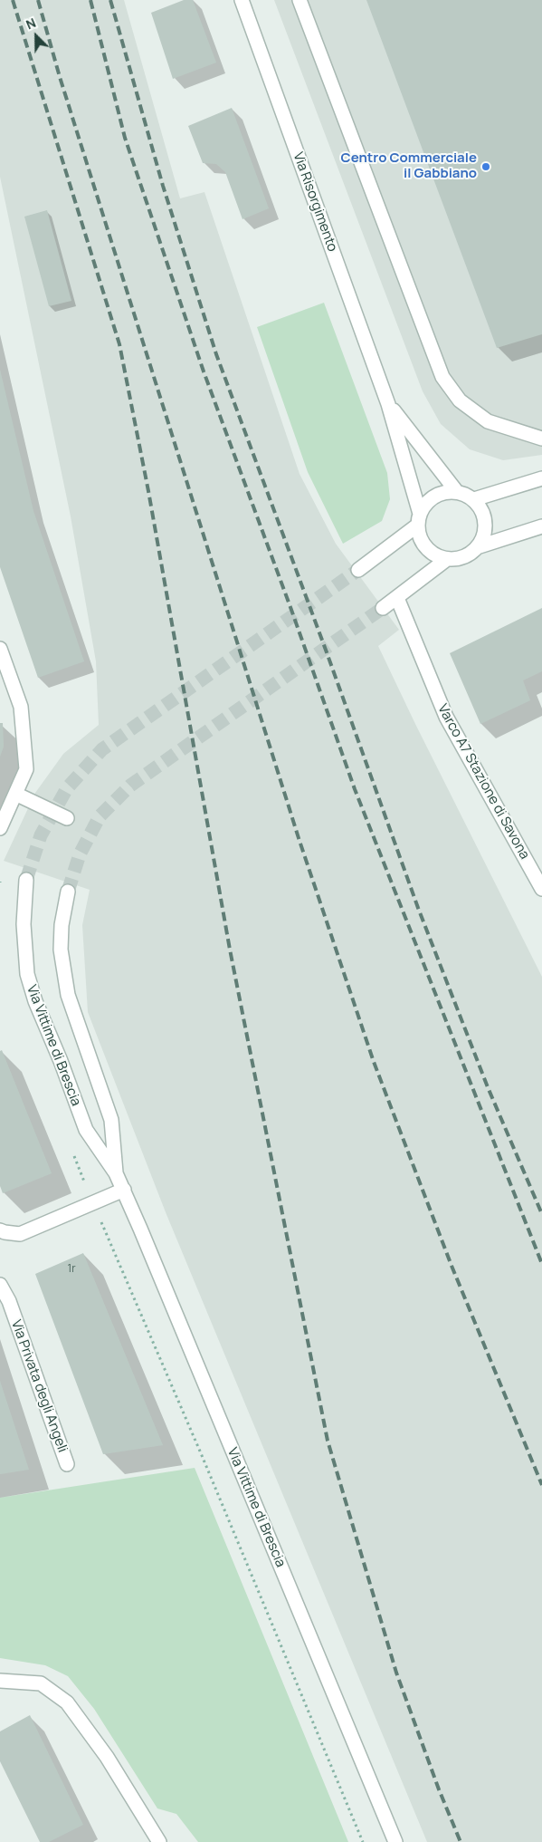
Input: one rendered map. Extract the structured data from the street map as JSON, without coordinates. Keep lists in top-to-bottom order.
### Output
{
  "streets": {
    "street": [
      "Via Risorgimento",
      "Varco A7 Stazione di Savona",
      "Via Vittime di Brescia",
      "Via Privata degli Angeli"
    ]
  },
  "places": ["Centro Commerciale il Gabbiano"],
  "house_numbers": ["1r"],
  "north": "top left"
}
